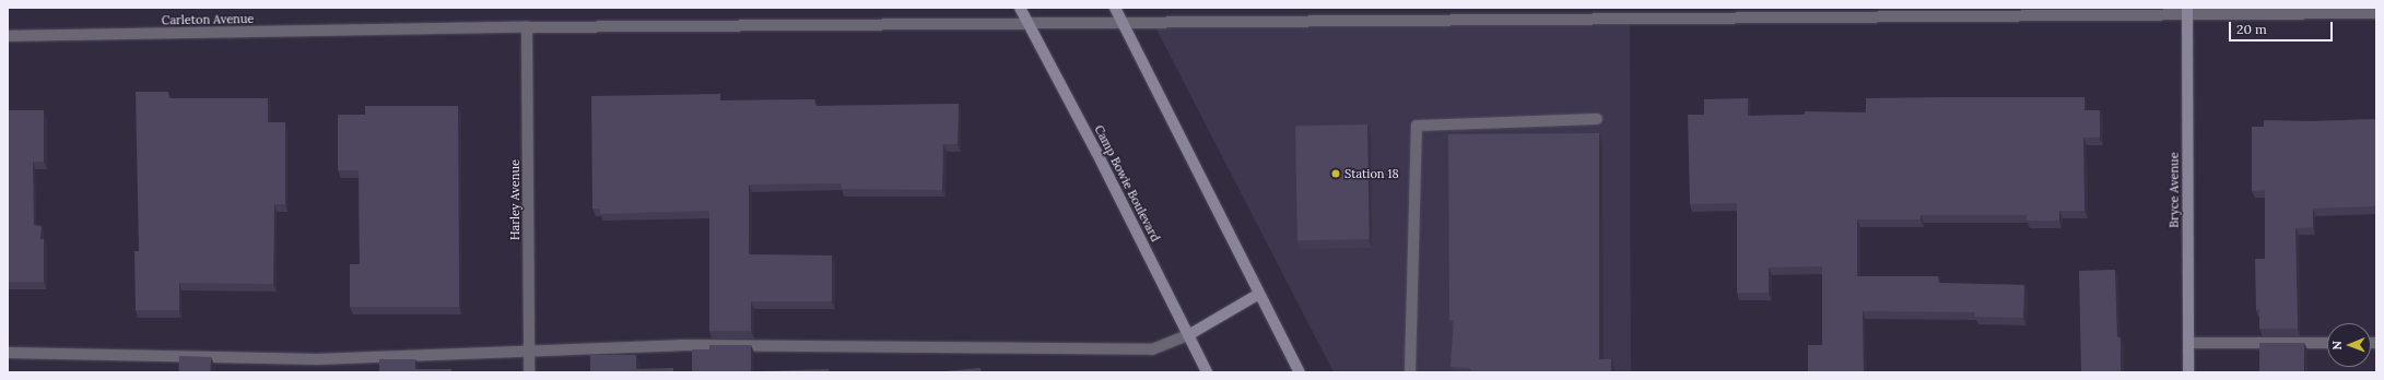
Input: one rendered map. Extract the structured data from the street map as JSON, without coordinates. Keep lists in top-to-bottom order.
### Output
{
  "streets": {
    "main road": ["Camp Bowie Boulevard", "Bryce Avenue"],
    "street": ["Carleton Avenue", "Harley Avenue"]
  },
  "crossings": [
    ["Carleton Avenue", "Camp Bowie Boulevard"],
    ["Carleton Avenue", "Bryce Avenue"],
    ["Carleton Avenue", "Harley Avenue"]
  ],
  "places": ["Station 18"],
  "scale_bar": "20 m",
  "north": "left"
}
